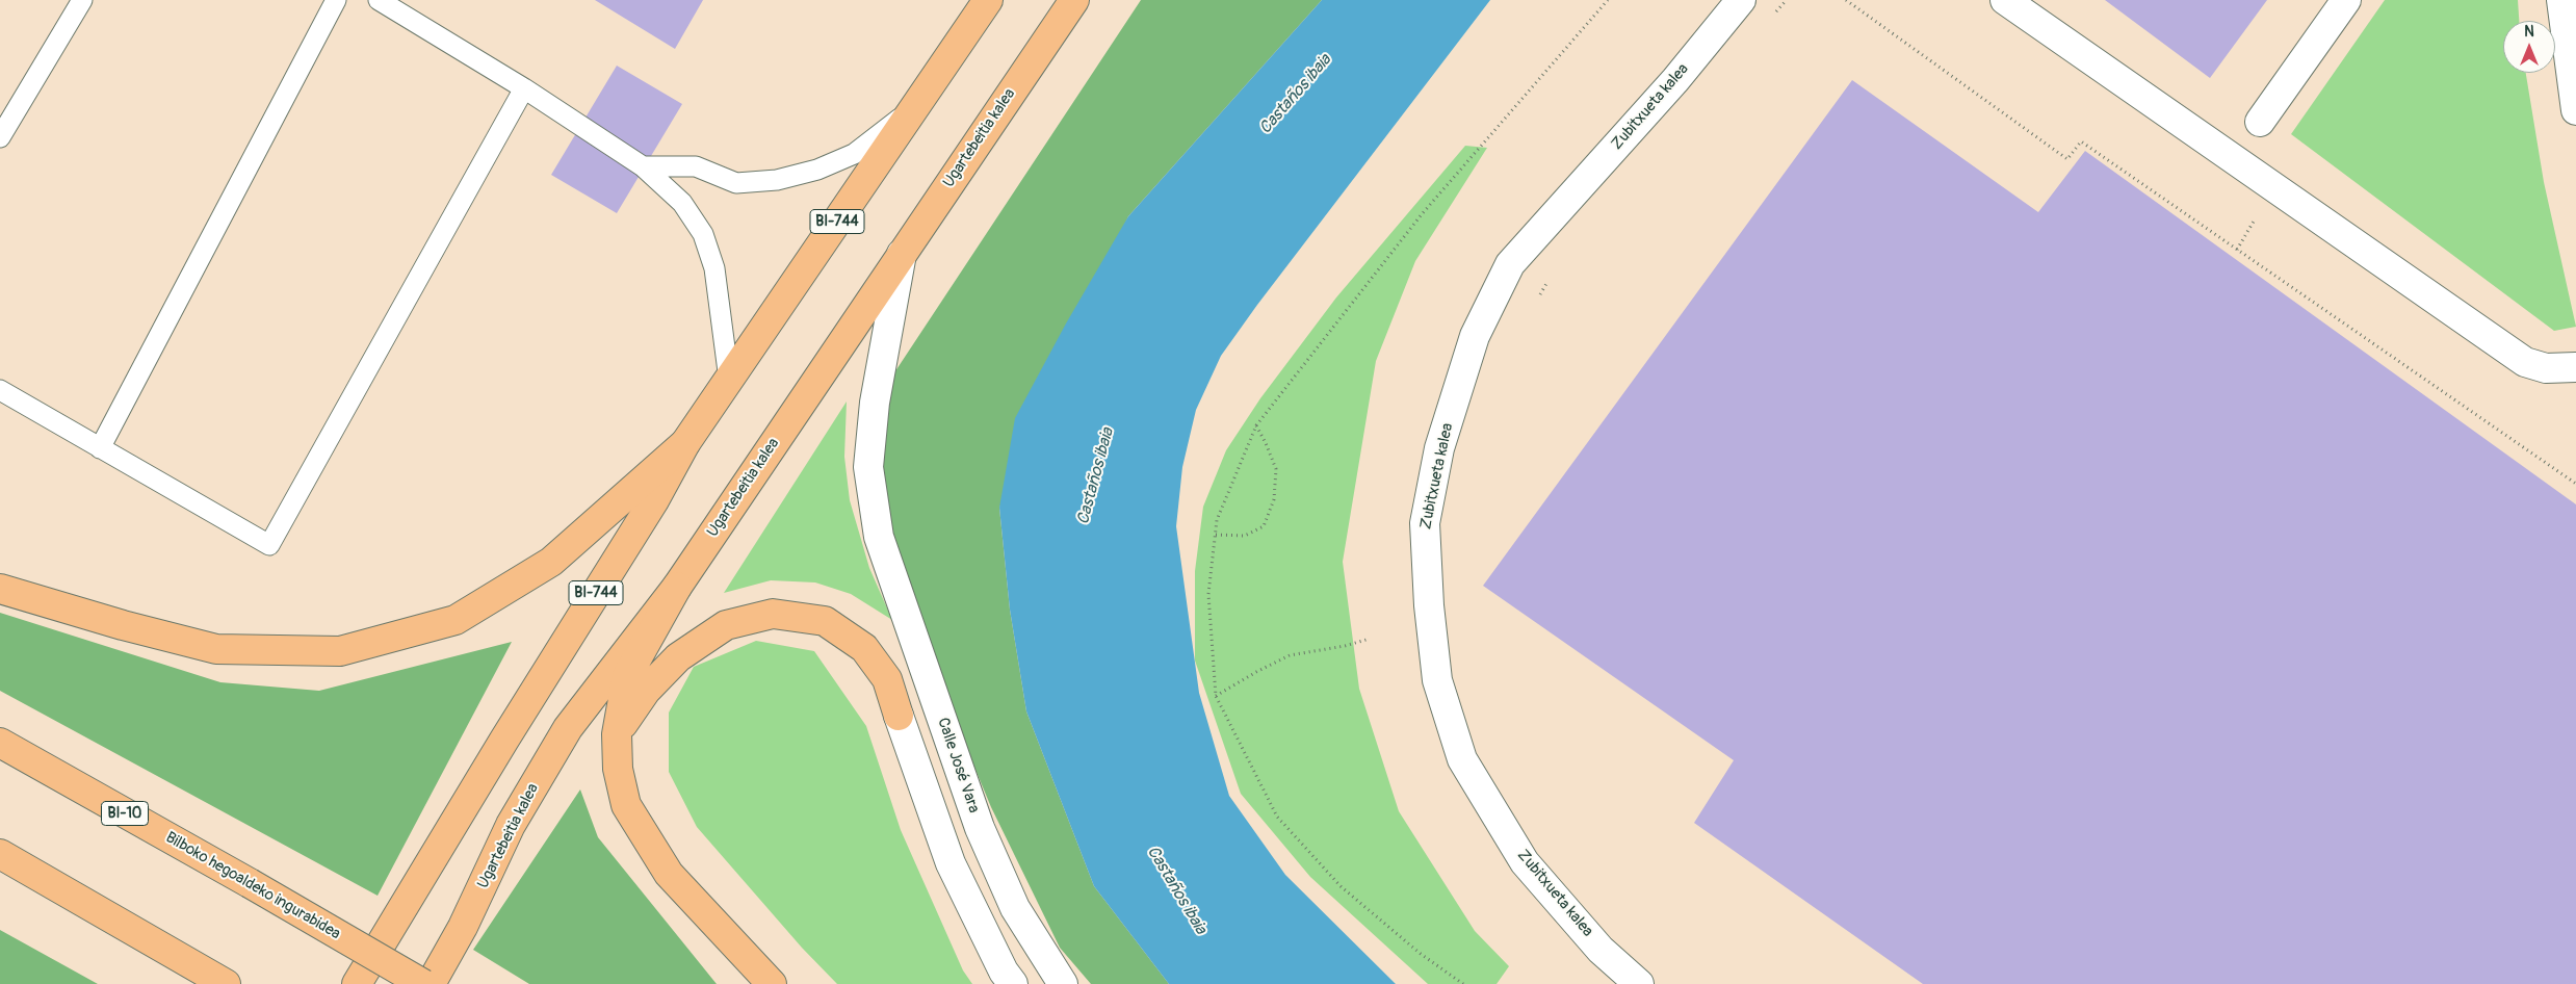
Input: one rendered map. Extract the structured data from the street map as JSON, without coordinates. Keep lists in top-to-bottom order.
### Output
{
  "streets": {
    "main road": [
      "Ugartebeitia kalea",
      "BI-744",
      "BI-10",
      "Bilboko hegoaldeko ingurabidea"
    ],
    "street": ["Zubitxueta kalea", "Calle José Vara"]
  },
  "crossings": [
    ["Ugartebeitia kalea", "Calle José Vara"]
  ],
  "water": ["Castaños ibaia"],
  "north": "top"
}
